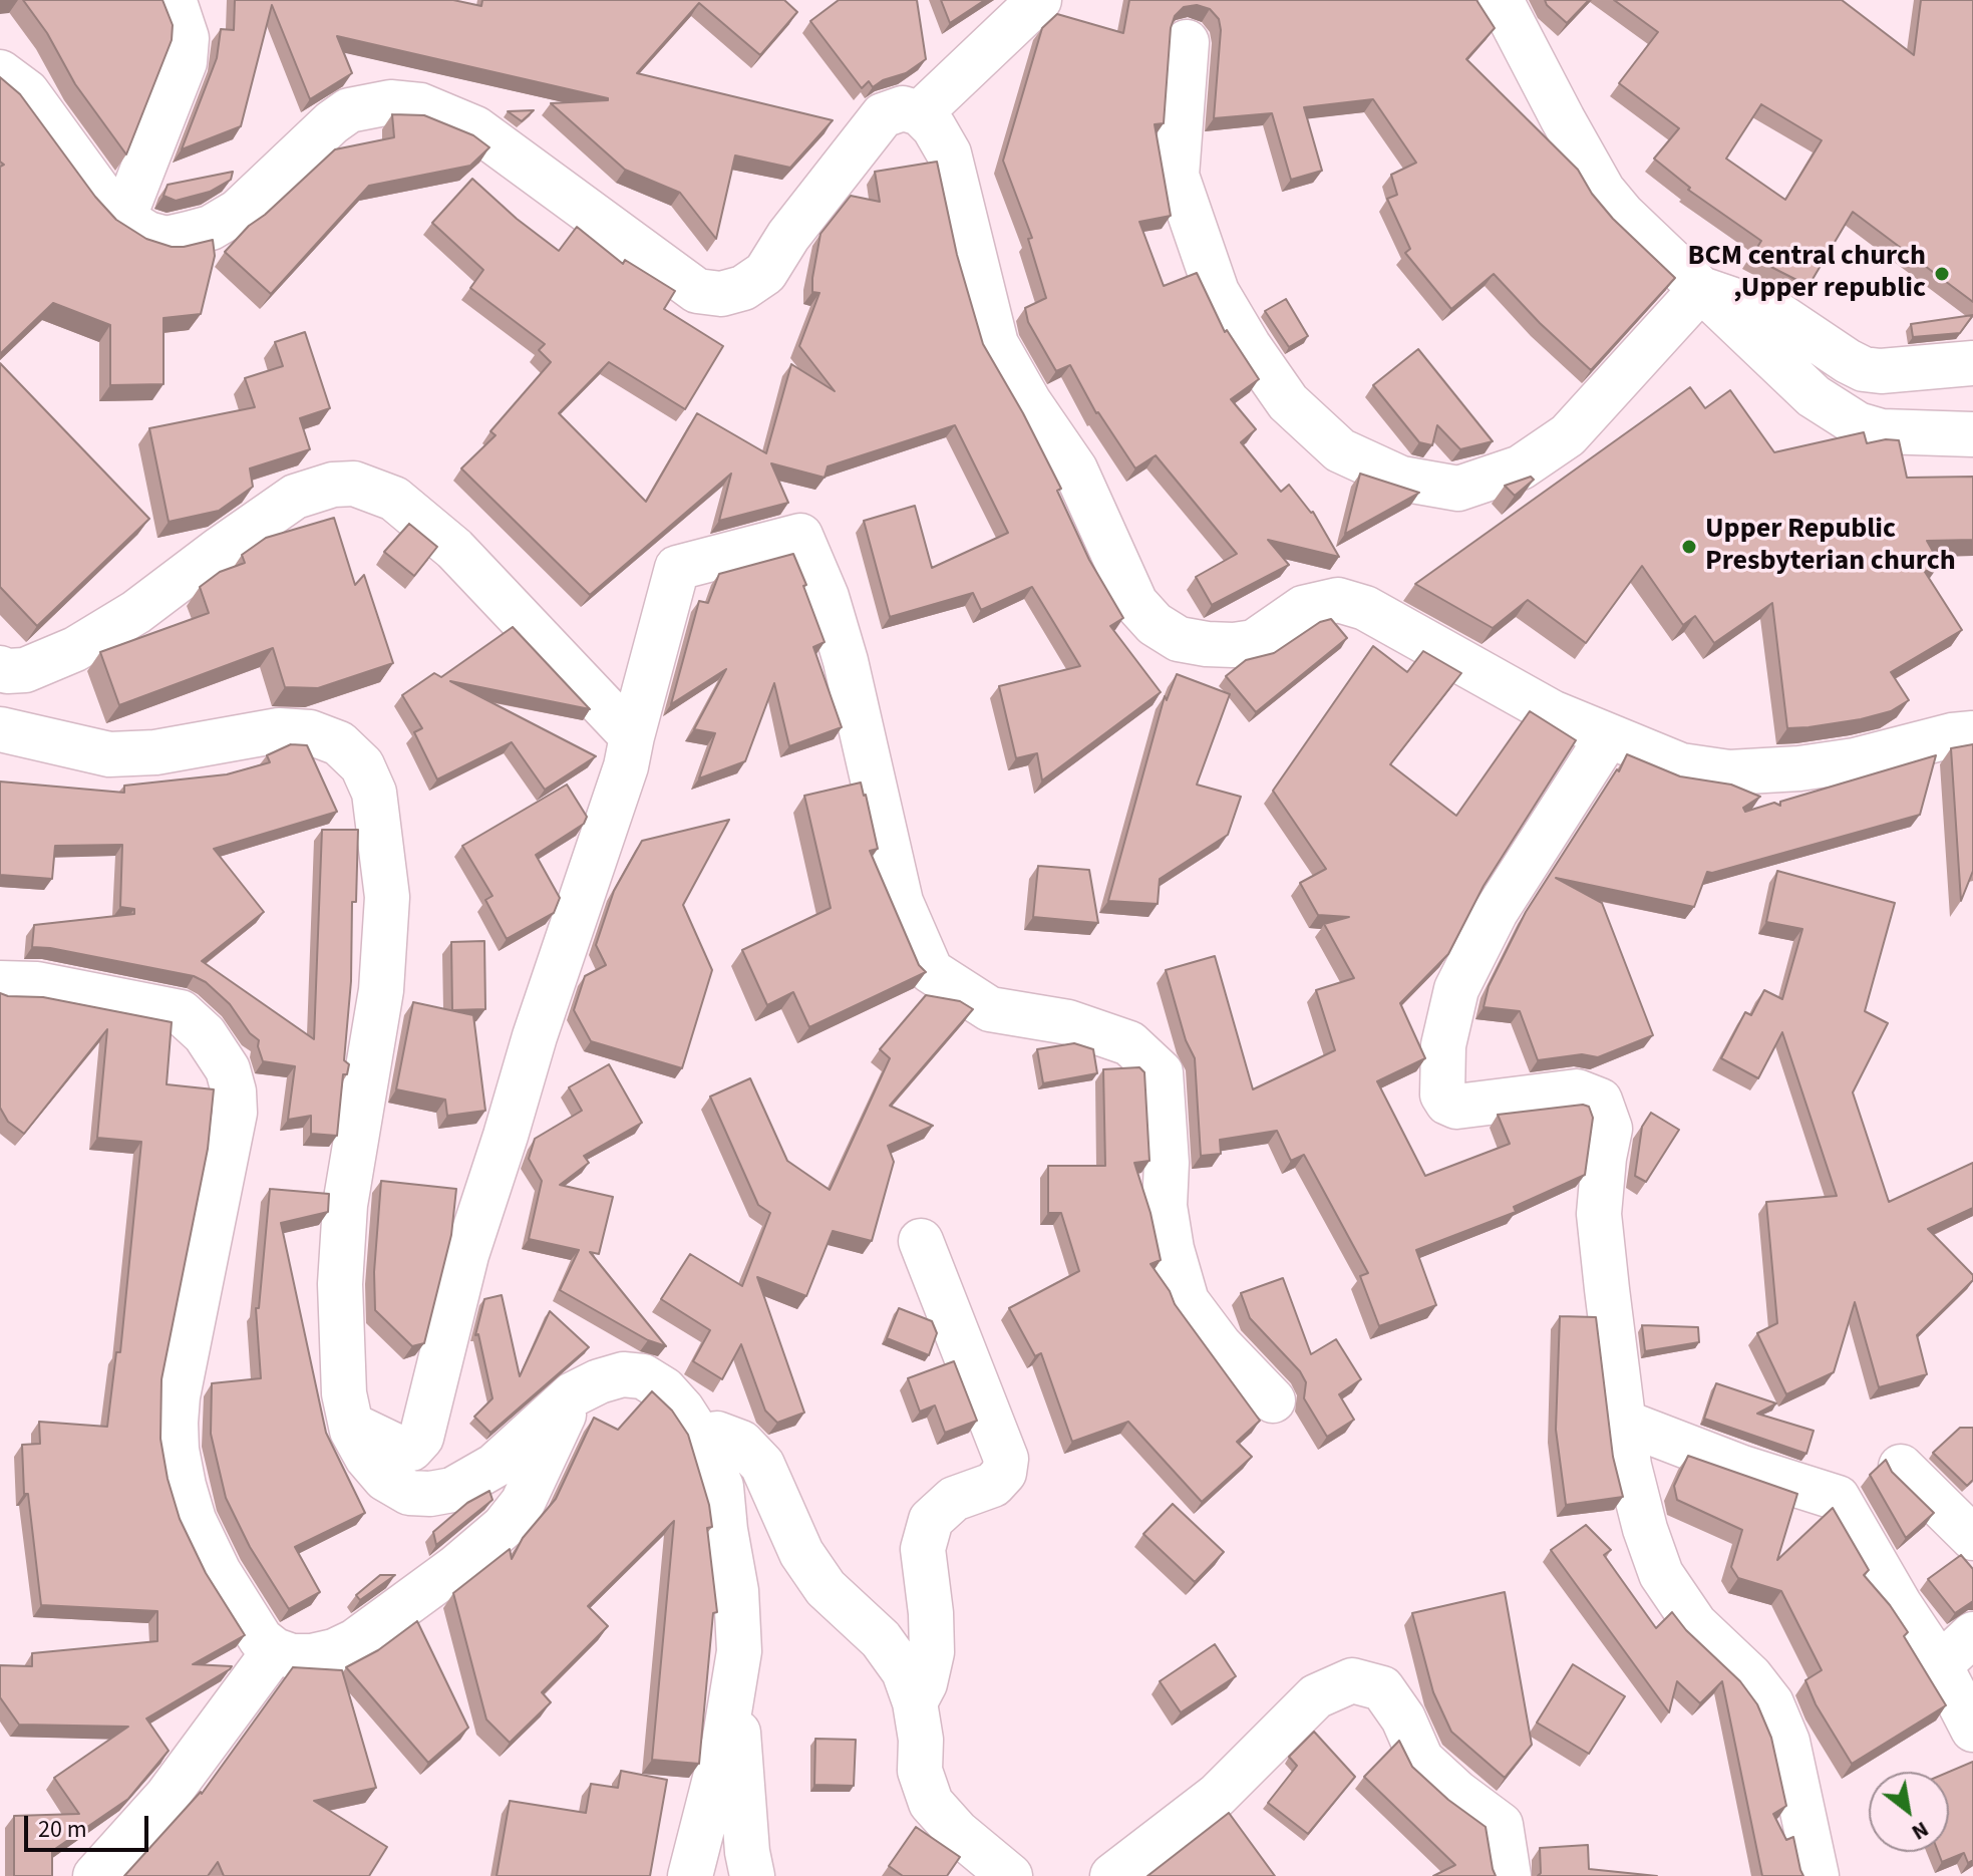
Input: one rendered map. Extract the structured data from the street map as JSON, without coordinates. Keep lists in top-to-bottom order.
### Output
{
  "places": ["BCM central church ,Upper republic", "Upper Republic Presbyterian church"],
  "scale_bar": "20 m",
  "north": "bottom right"
}
